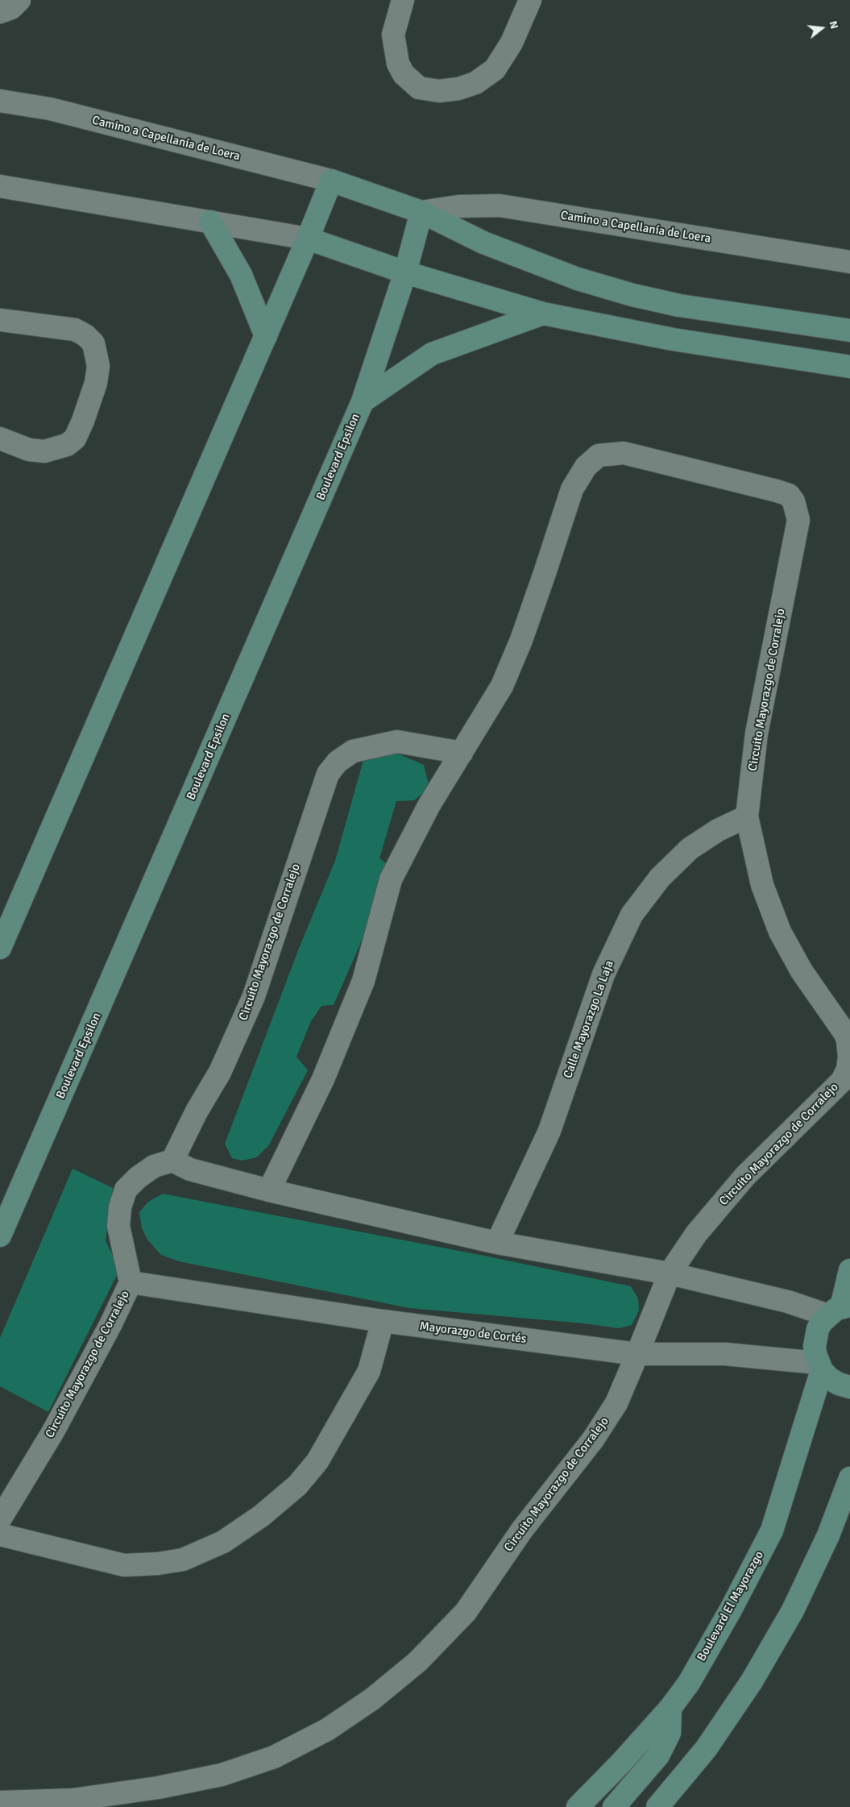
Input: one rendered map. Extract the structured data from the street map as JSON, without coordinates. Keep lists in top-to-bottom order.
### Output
{
  "streets": {
    "street": [
      "Camino a Capellanía de Loera",
      "Boulevard Epsilon",
      "Circuito Mayorazgo de Corralejo",
      "Calle Mayorazgo La Laja",
      "Mayorazgo de Cortés",
      "Boulevard El Mayorazgo"
    ]
  },
  "crossings": [
    ["Camino a Capellanía de Loera", "Boulevard Epsilon"],
    ["Circuito Mayorazgo de Corralejo", "Calle Mayorazgo La Laja"],
    ["Circuito Mayorazgo de Corralejo", "Mayorazgo de Cortés"],
    ["Mayorazgo de Cortés", "Boulevard El Mayorazgo"]
  ],
  "north": "right"
}
